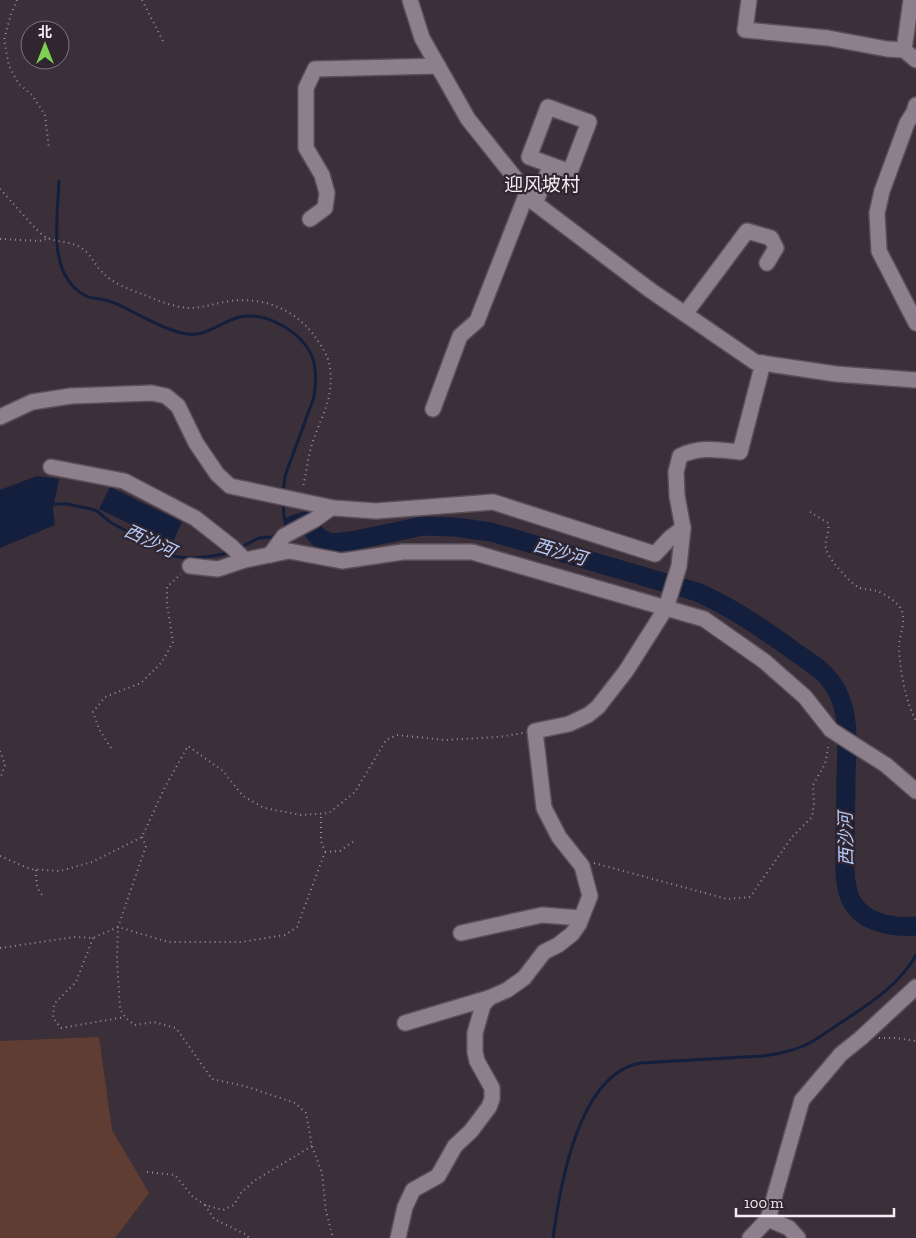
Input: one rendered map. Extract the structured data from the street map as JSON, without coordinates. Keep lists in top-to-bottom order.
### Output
{
  "districts": ["迎风坡村"],
  "water": ["西沙河"],
  "scale_bar": "100 m",
  "north": "top"
}
